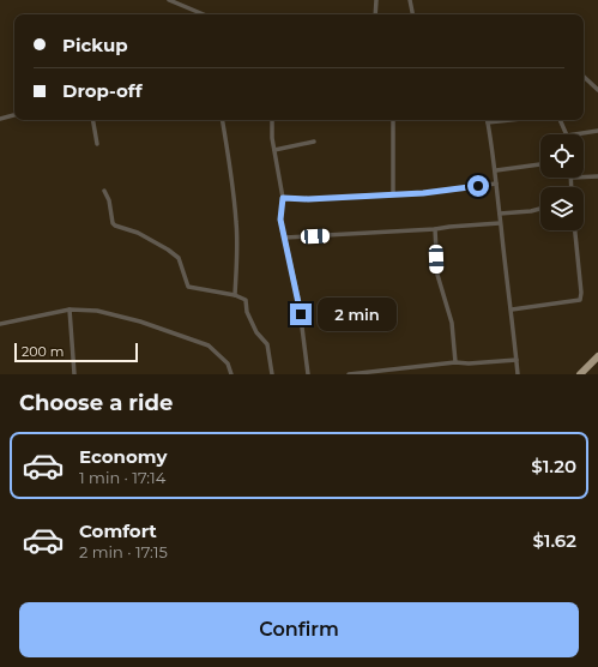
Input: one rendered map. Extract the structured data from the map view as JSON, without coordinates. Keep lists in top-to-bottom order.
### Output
{
  "scale_bar": "200 m",
  "page": {
    "banner": ["Pickup", "Drop-off"],
    "bubble": "2 min",
    "scale": "200 m",
    "heading": "Choose a ride",
    "list": [
      {
        "name": "Economy",
        "note": "1 min · 17:14",
        "value": "$1.20"
      },
      {
        "name": "Comfort",
        "note": "2 min · 17:15",
        "value": "$1.62"
      }
    ],
    "buttons": "Confirm"
  }
}
